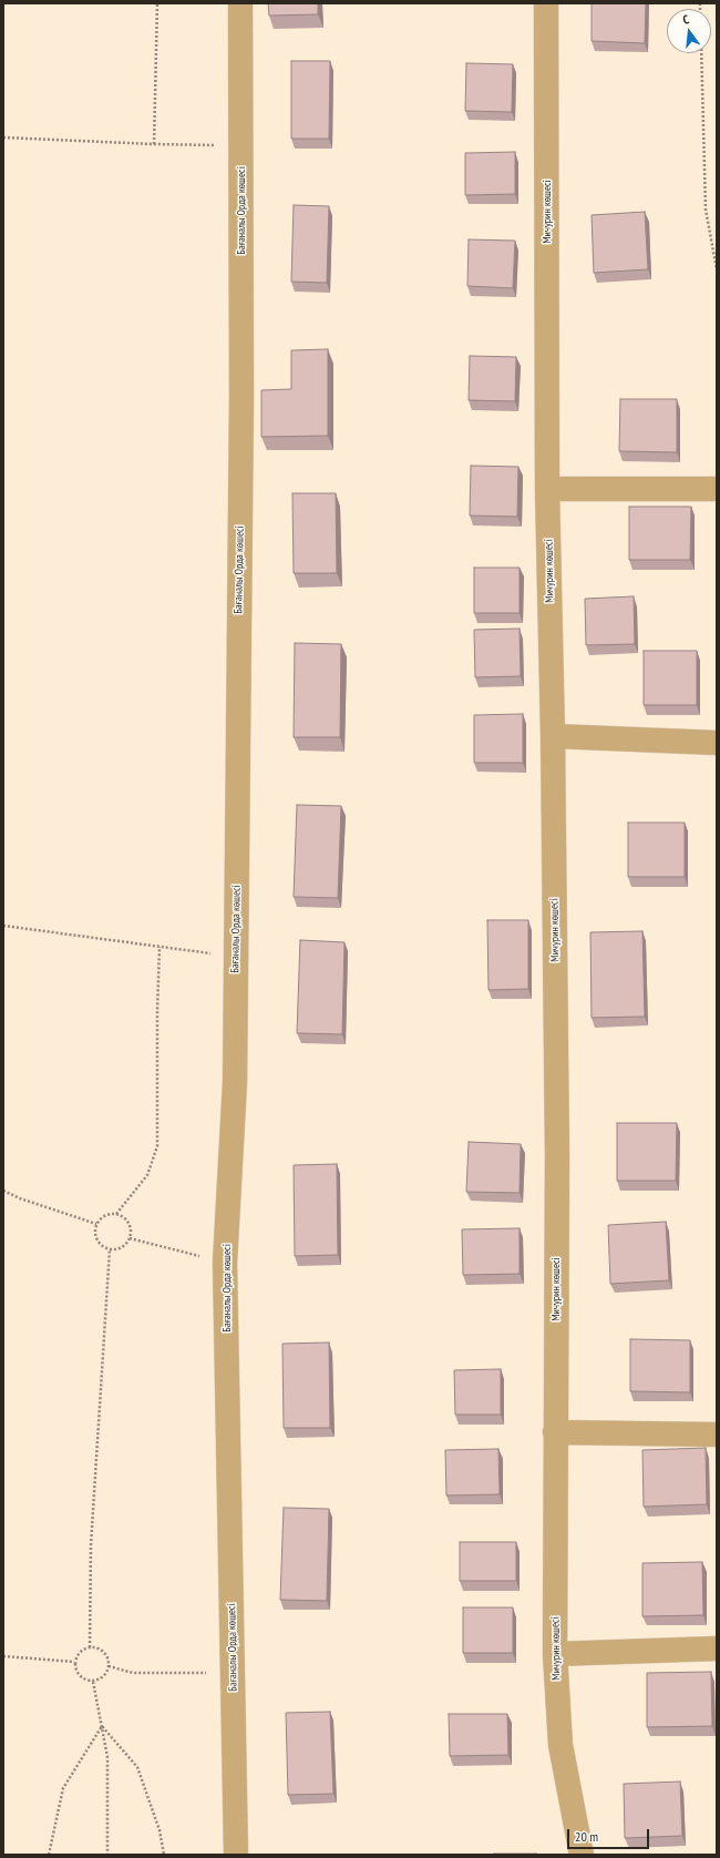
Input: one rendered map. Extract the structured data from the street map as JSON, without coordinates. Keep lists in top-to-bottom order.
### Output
{
  "streets": {
    "street": ["Бағаналы Орда көшесі", "Мичурин көшесі"]
  },
  "scale_bar": "20 m",
  "north": "top"
}
